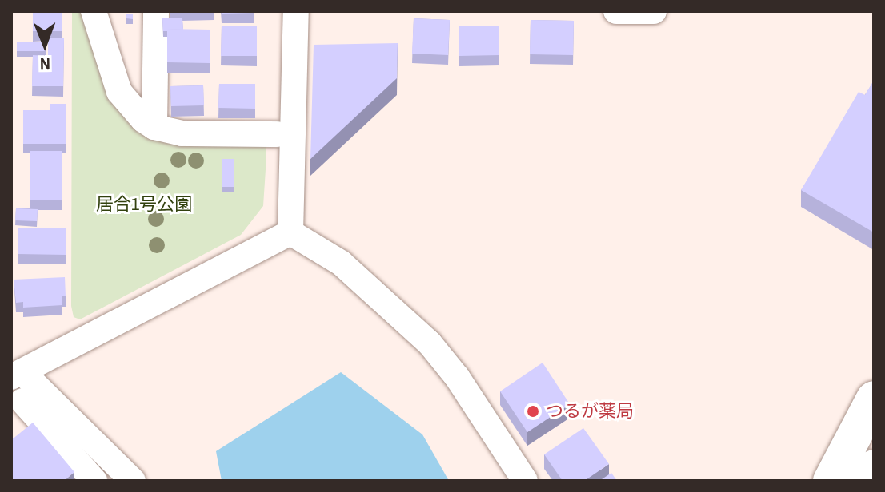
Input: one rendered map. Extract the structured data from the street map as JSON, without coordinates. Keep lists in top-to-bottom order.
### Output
{
  "parks": ["居合1号公園"],
  "places": ["つるが薬局"],
  "north": "bottom"
}
